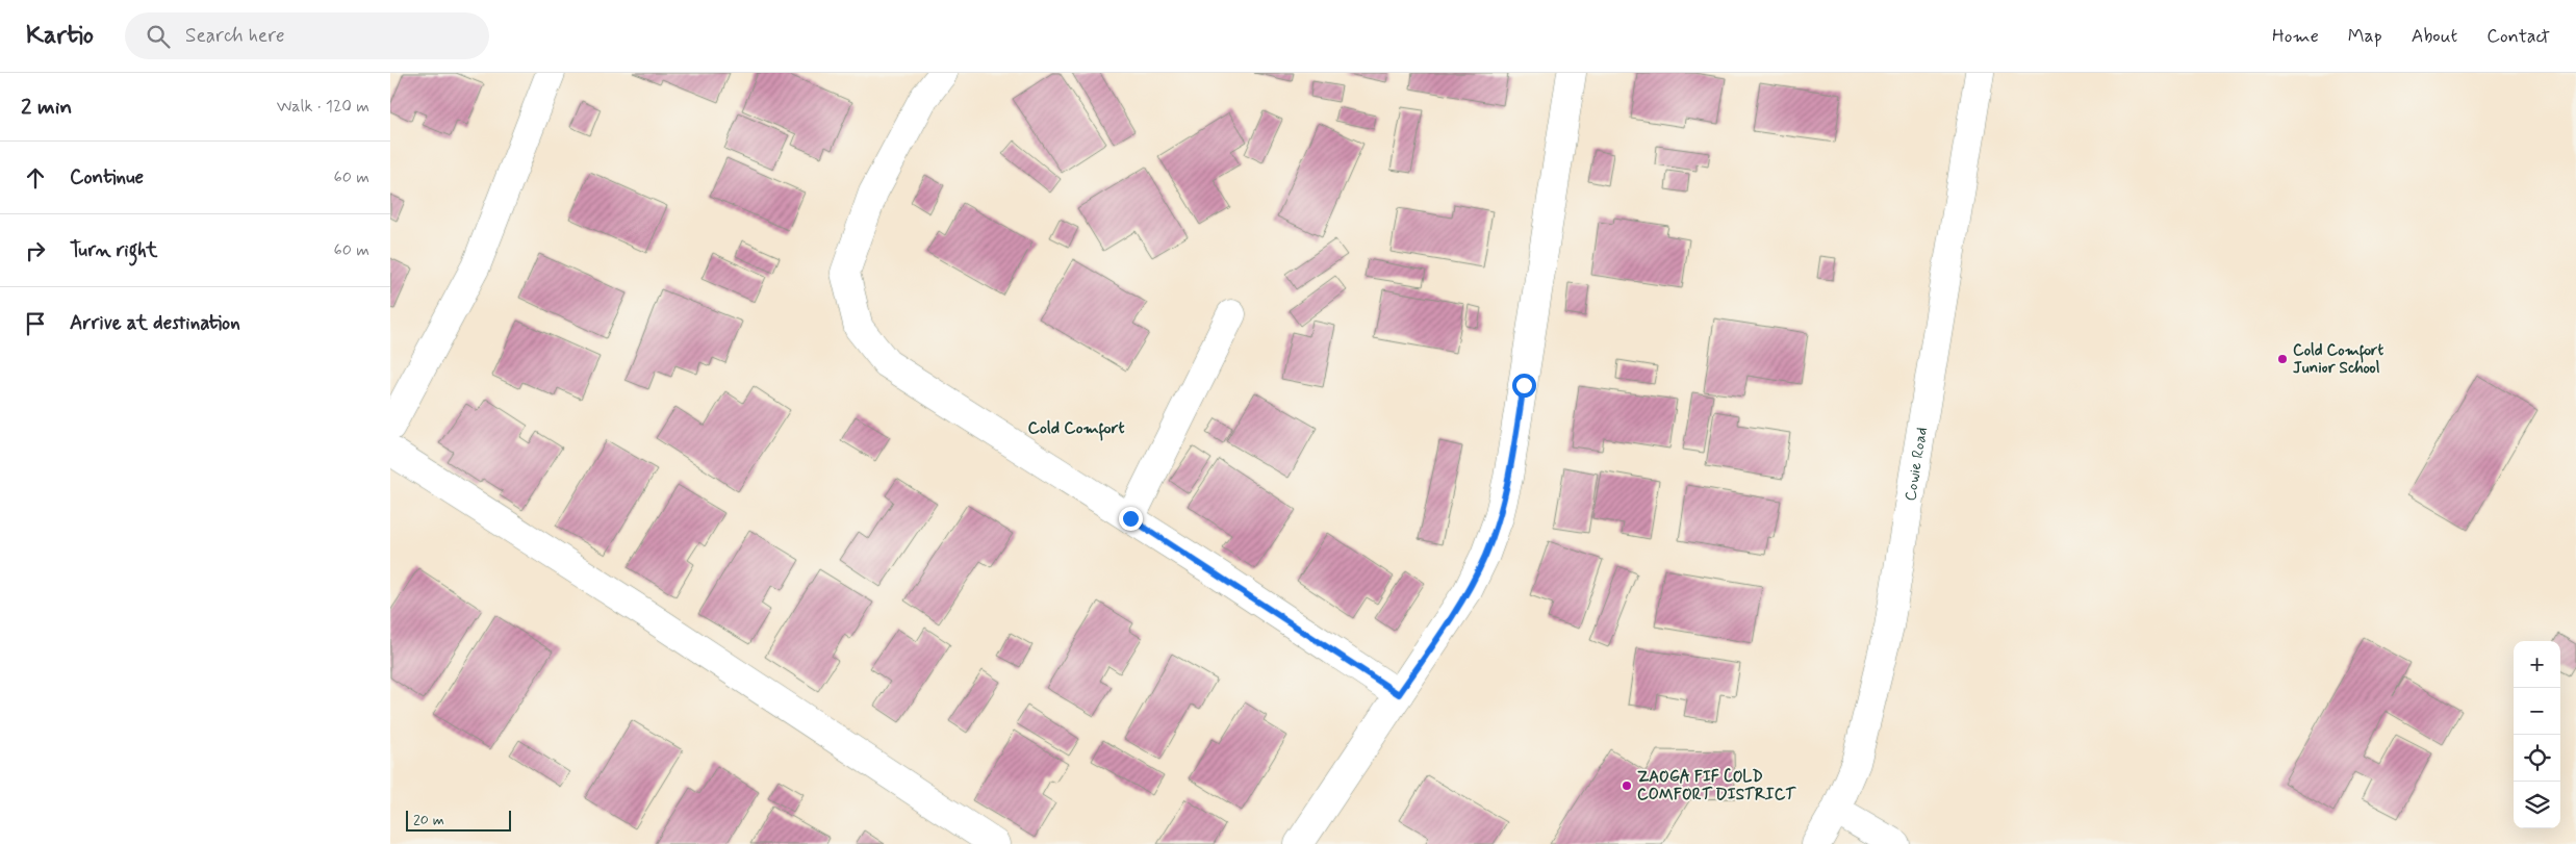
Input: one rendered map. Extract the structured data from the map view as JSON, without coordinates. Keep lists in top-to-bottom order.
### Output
{
  "streets": {
    "street": ["Cowie Road"]
  },
  "districts": ["Cold Comfort"],
  "places": ["Cold Comfort Junior School", "ZAOGA FIF COLD COMFORT DISTRICT"],
  "scale_bar": "20 m",
  "page": {
    "header": "Kartio",
    "search": "Search here",
    "nav": [
      "Home",
      "Map",
      "About",
      "Contact"
    ],
    "heading": ["2 min", "Walk · 120 m"],
    "list": [
      ["Continue", "60 m"],
      ["Turn right", "60 m"],
      "Arrive at destination"
    ],
    "map_buttons": ["+", "−"],
    "scale": "20 m"
  }
}
